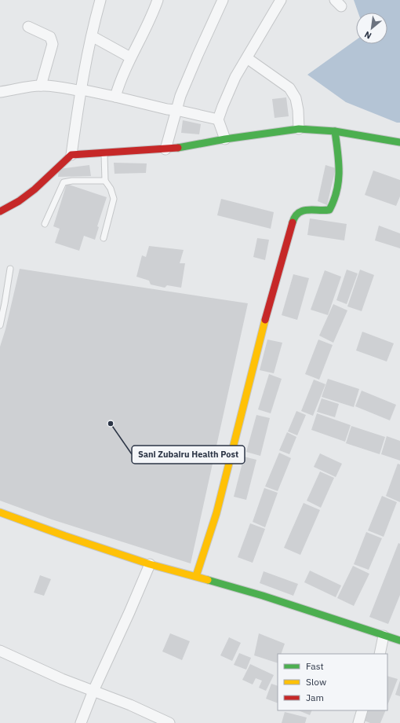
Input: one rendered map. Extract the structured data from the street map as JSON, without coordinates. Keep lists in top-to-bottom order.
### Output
{
  "places": ["Sani Zubairu Health Post"],
  "legend": ["Fast", "Slow", "Jam"],
  "north": "bottom left"
}
